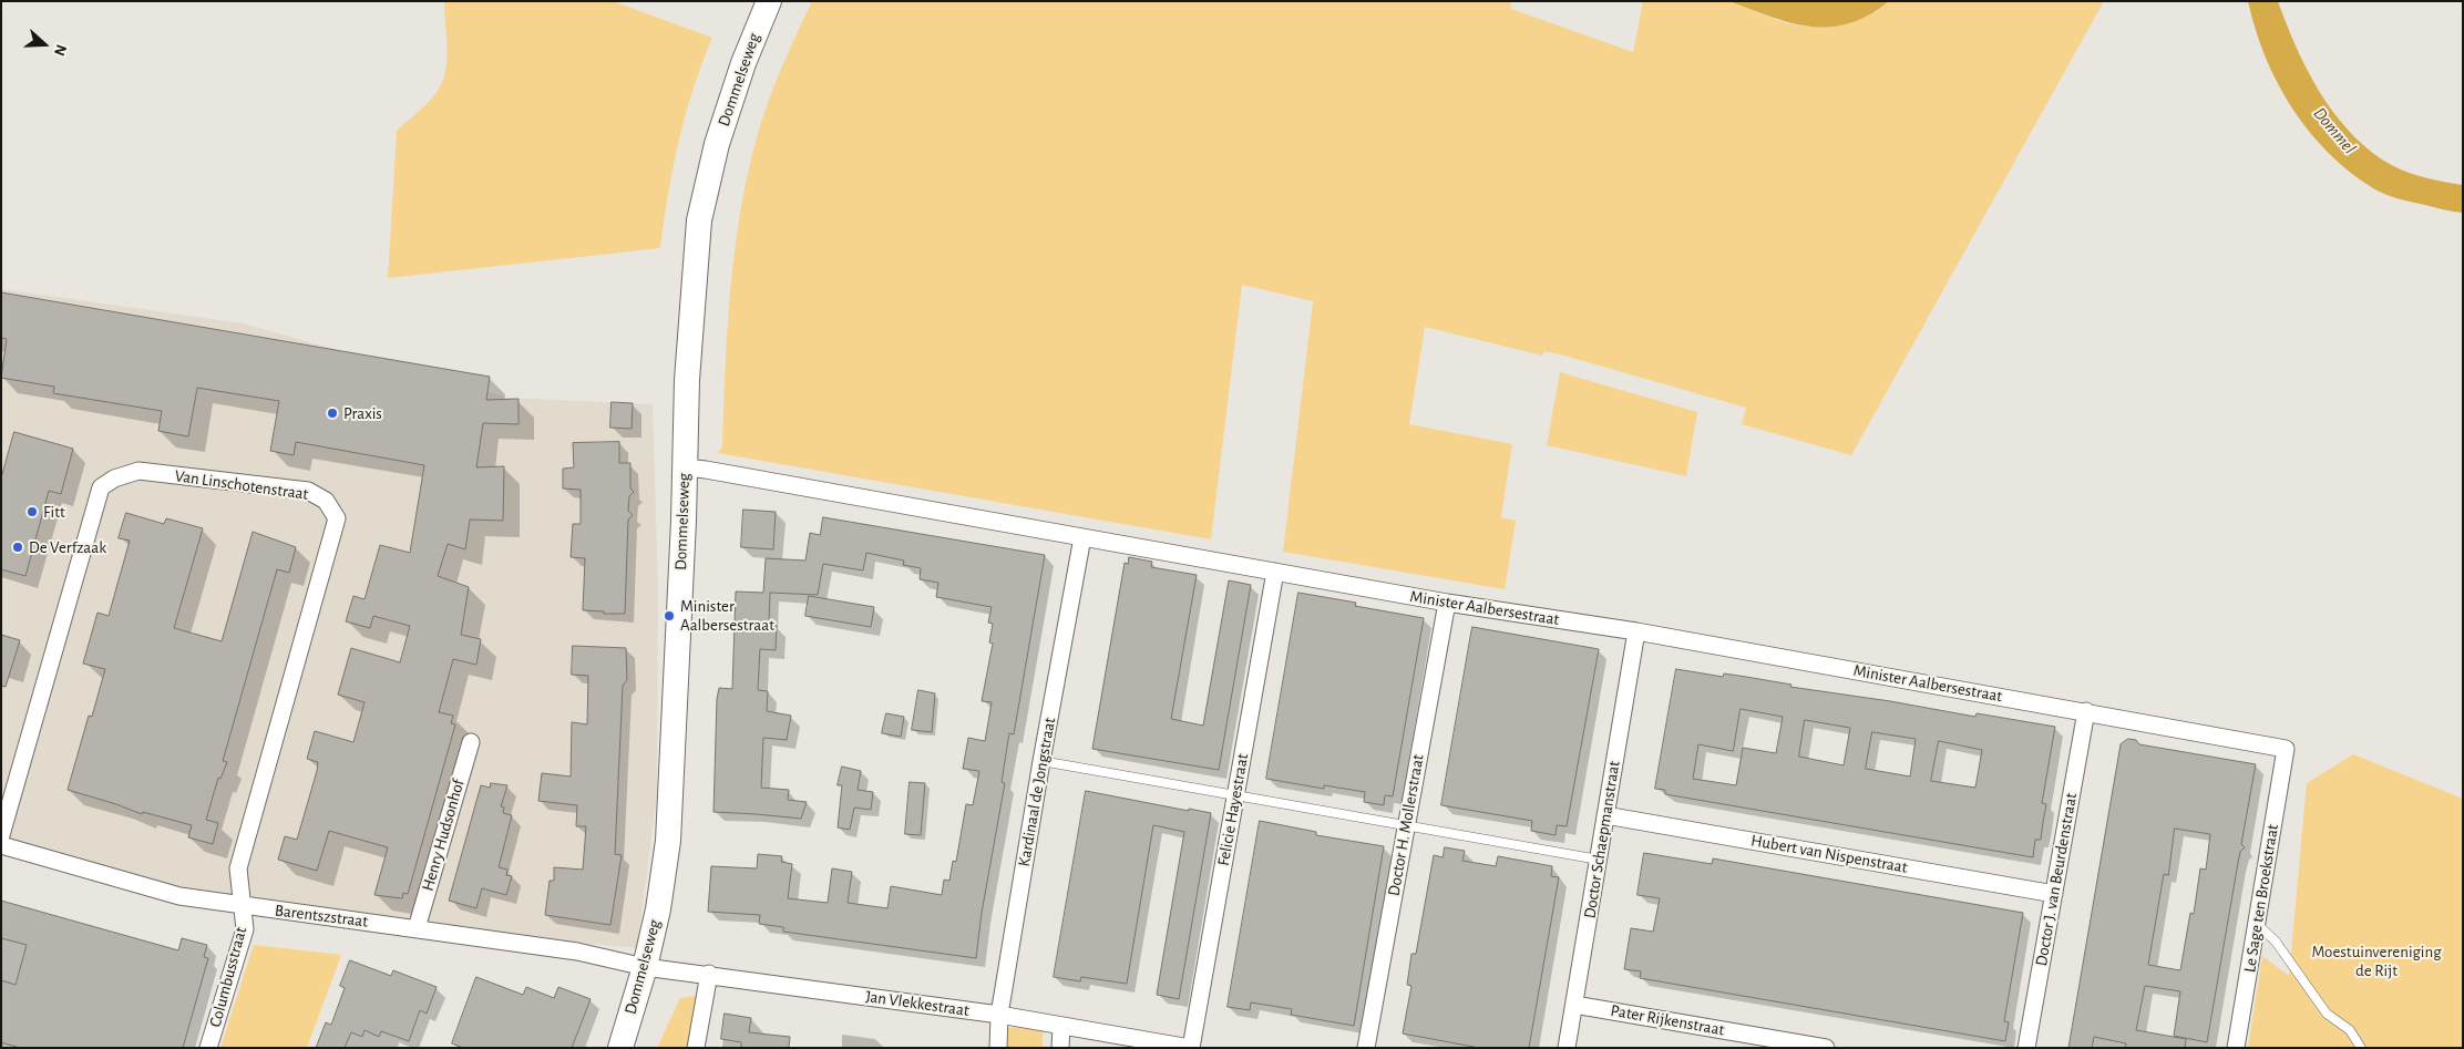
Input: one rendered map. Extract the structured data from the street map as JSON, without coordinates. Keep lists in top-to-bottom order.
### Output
{
  "streets": {
    "street": [
      "Dommelseweg",
      "Van Linschotenstraat",
      "Minister Aalbersestraat",
      "Kardinaal de Jongstraat",
      "Felicie Hayestraat",
      "Doctor H. Mollerstraat",
      "Henry Hudsonhof",
      "Doctor Schaepmanstraat",
      "Hubert van Nispenstraat",
      "Doctor J. van Beurdenstraat",
      "Le Sage ten Broekstraat",
      "Barentszstraat",
      "Columbusstraat",
      "Jan Vlekkestraat",
      "Pater Rijkenstraat"
    ]
  },
  "crossings": [
    ["Dommelseweg", "Minister Aalbersestraat"],
    ["Dommelseweg", "Barentszstraat"],
    ["Dommelseweg", "Jan Vlekkestraat"],
    ["Van Linschotenstraat", "Barentszstraat"],
    ["Van Linschotenstraat", "Columbusstraat"],
    ["Minister Aalbersestraat", "Kardinaal de Jongstraat"],
    ["Minister Aalbersestraat", "Felicie Hayestraat"],
    ["Minister Aalbersestraat", "Doctor H. Mollerstraat"],
    ["Minister Aalbersestraat", "Doctor Schaepmanstraat"],
    ["Minister Aalbersestraat", "Doctor J. van Beurdenstraat"],
    ["Minister Aalbersestraat", "Le Sage ten Broekstraat"],
    ["Kardinaal de Jongstraat", "Jan Vlekkestraat"],
    ["Felicie Hayestraat", "Jan Vlekkestraat"],
    ["Henry Hudsonhof", "Barentszstraat"],
    ["Doctor Schaepmanstraat", "Hubert van Nispenstraat"],
    ["Doctor Schaepmanstraat", "Pater Rijkenstraat"],
    ["Hubert van Nispenstraat", "Doctor J. van Beurdenstraat"],
    ["Barentszstraat", "Columbusstraat"],
    ["Barentszstraat", "Jan Vlekkestraat"]
  ],
  "water": ["Dommel"],
  "parks": ["Moestuinvereniging de Rijt"],
  "places": [
    "Praxis",
    "Fitt",
    "De Verfzaak",
    "Minister Aalbersestraat"
  ],
  "north": "right"
}
